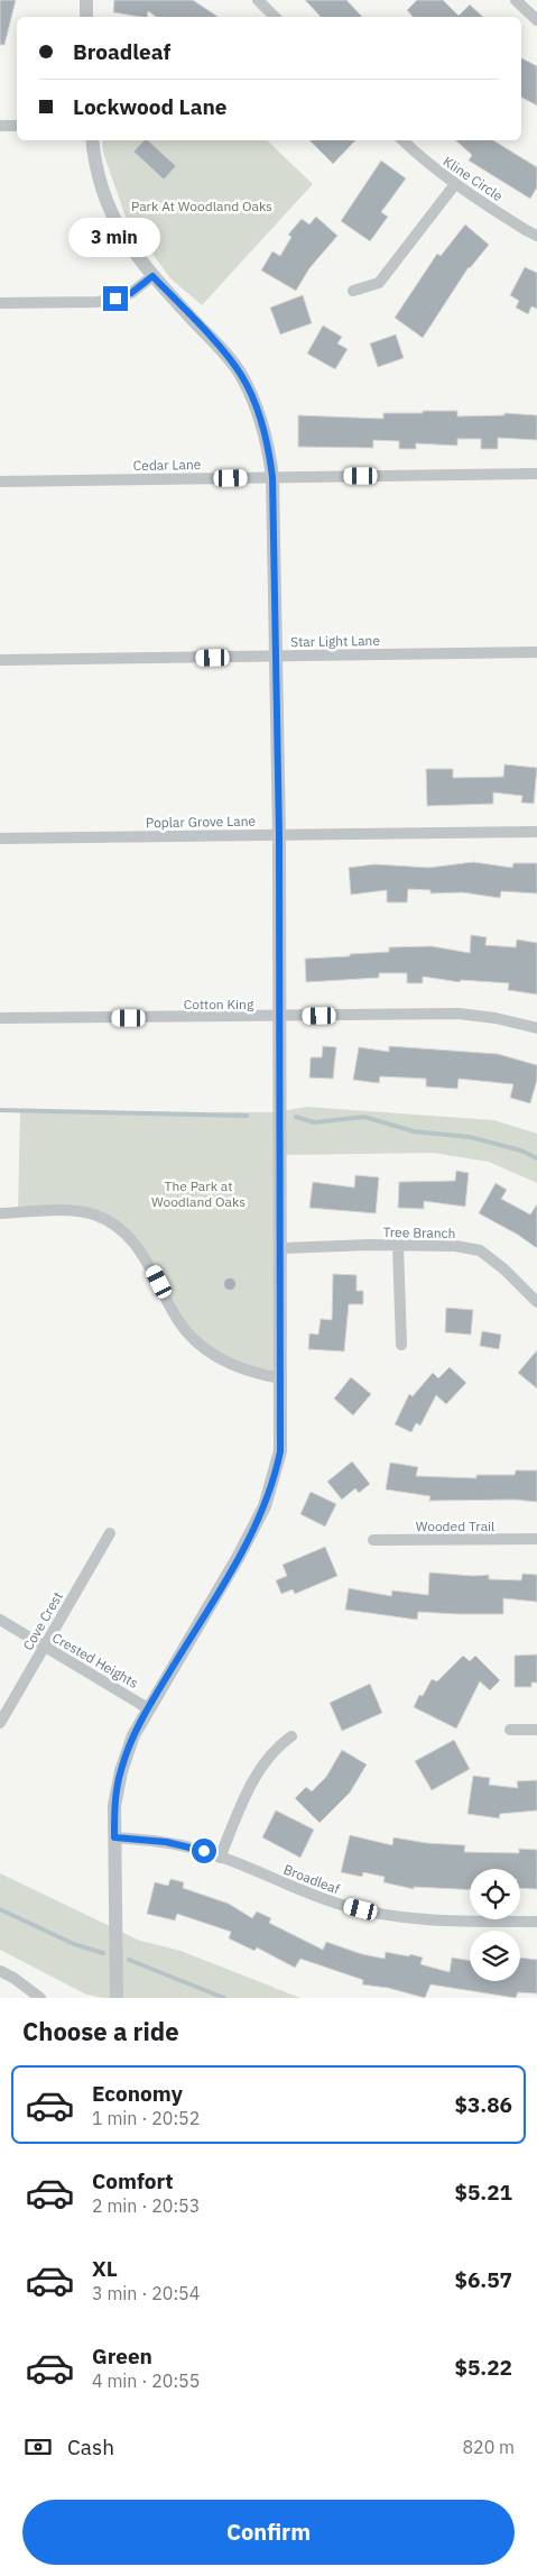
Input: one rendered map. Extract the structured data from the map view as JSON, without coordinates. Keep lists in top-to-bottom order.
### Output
{
  "streets": {
    "street": [
      "Kline Circle",
      "Cedar Lane",
      "Star Light Lane",
      "Poplar Grove Lane",
      "Cotton King",
      "Tree Branch",
      "Wooded Trail",
      "Cove Crest",
      "Crested Heights",
      "Broadleaf"
    ]
  },
  "crossings": [
    ["Cove Crest", "Crested Heights"]
  ],
  "parks": ["Park At Woodland Oaks", "The Park at Woodland Oaks"],
  "page": {
    "banner": ["Broadleaf", "Lockwood Lane"],
    "bubble": "3 min",
    "heading": "Choose a ride",
    "list": [
      {
        "name": "Economy",
        "note": "1 min · 20:52",
        "value": "$3.86"
      },
      {
        "name": "Comfort",
        "note": "2 min · 20:53",
        "value": "$5.21"
      },
      {
        "name": "XL",
        "note": "3 min · 20:54",
        "value": "$6.57"
      },
      {
        "name": "Green",
        "note": "4 min · 20:55",
        "value": "$5.22"
      }
    ],
    "pay": ["Cash", "820 m"],
    "buttons": "Confirm"
  }
}
